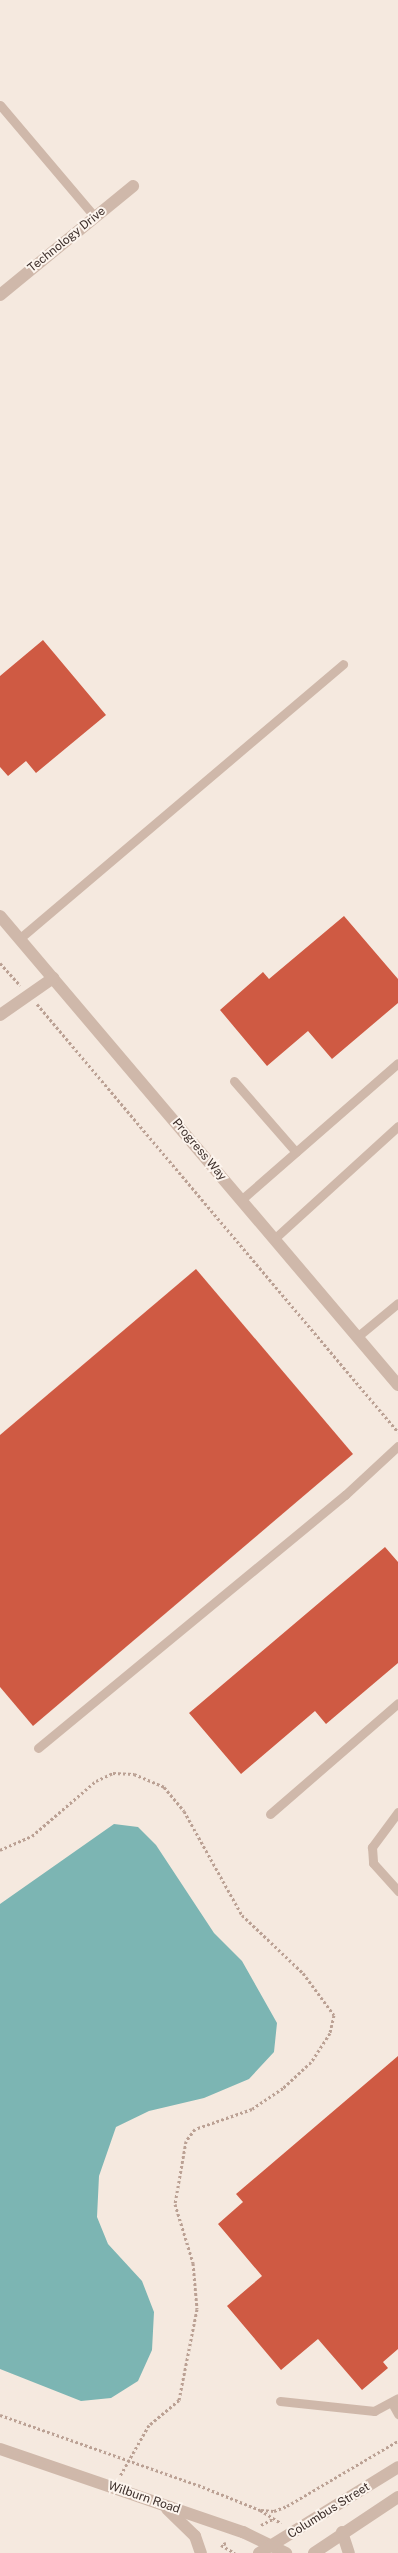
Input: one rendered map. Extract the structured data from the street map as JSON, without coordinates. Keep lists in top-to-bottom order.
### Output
{
  "streets": {
    "street": [
      "Technology Drive",
      "Progress Way",
      "Wilburn Road",
      "Columbus Street"
    ]
  },
  "crossings": [
    ["Wilburn Road", "Columbus Street"]
  ]
}
